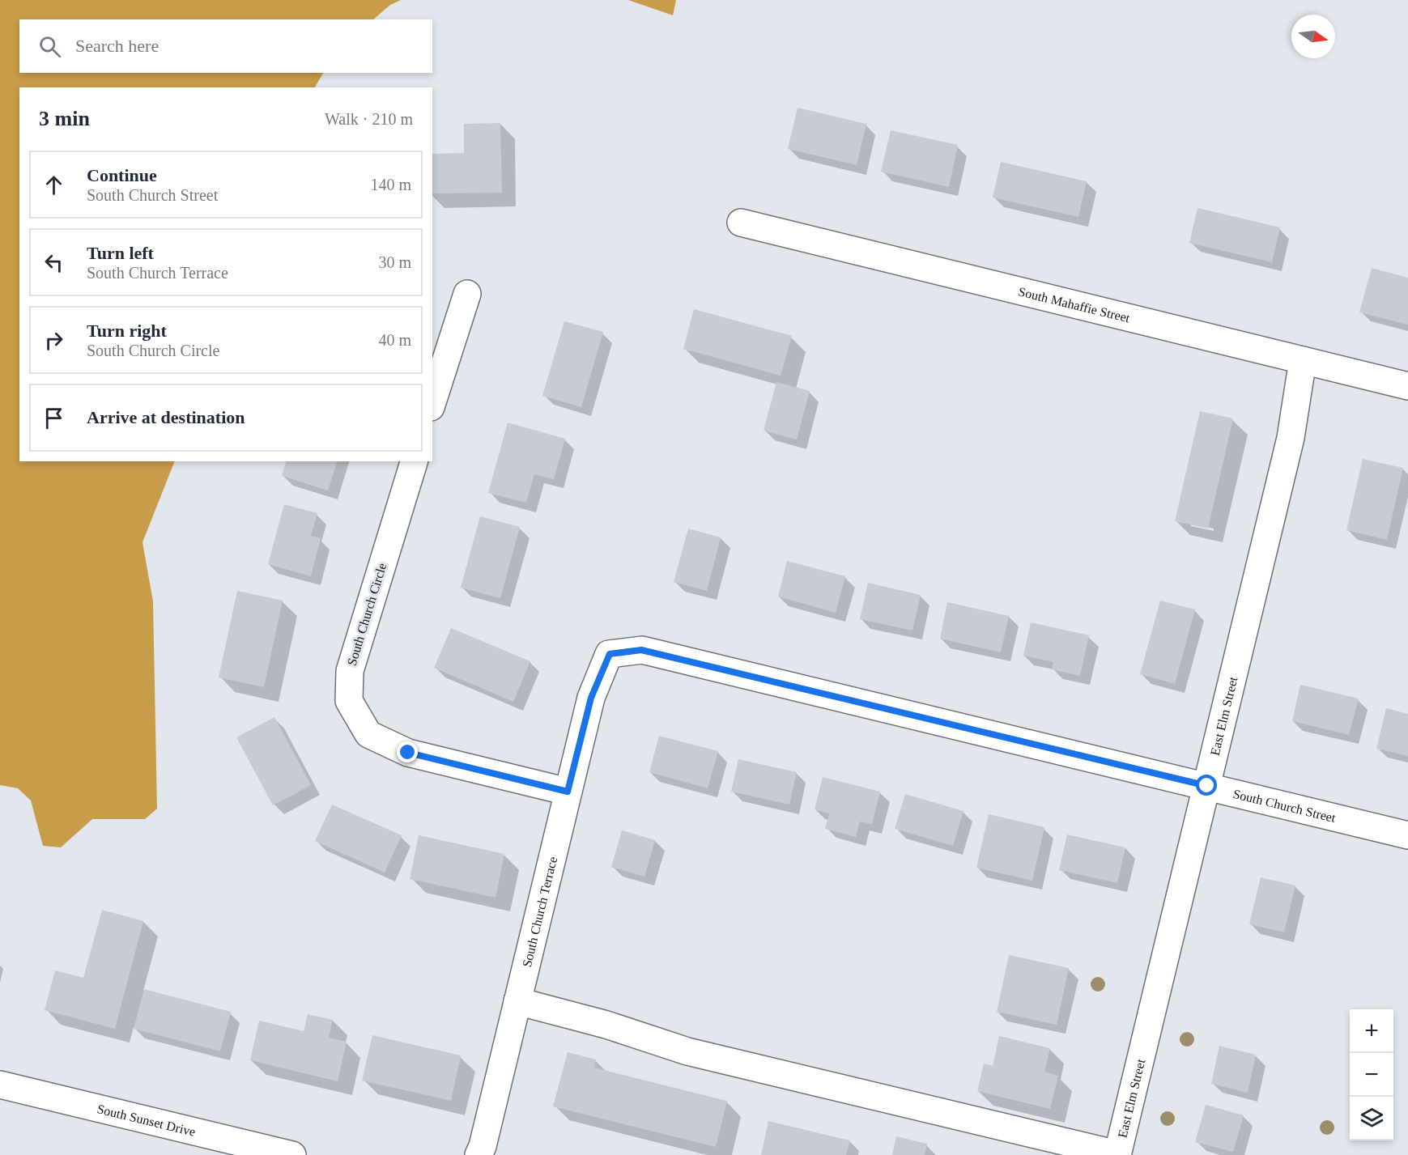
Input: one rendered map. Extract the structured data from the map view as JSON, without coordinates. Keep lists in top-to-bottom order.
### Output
{
  "streets": {
    "street": [
      "South Mahaffie Street",
      "South Church Circle",
      "East Elm Street",
      "South Church Street",
      "South Church Terrace",
      "South Sunset Drive"
    ]
  },
  "crossings": [
    ["South Mahaffie Street", "East Elm Street"],
    ["South Church Circle", "South Church Terrace"],
    ["East Elm Street", "South Church Street"],
    ["South Church Street", "South Church Terrace"]
  ],
  "north": "right",
  "page": {
    "search": "Search here",
    "heading": ["3 min", "Walk · 210 m"],
    "list": [
      ["Continue", "South Church Street", "140 m"],
      ["Turn left", "South Church Terrace", "30 m"],
      ["Turn right", "South Church Circle", "40 m"],
      "Arrive at destination"
    ],
    "map_buttons": ["+", "−"]
  }
}
